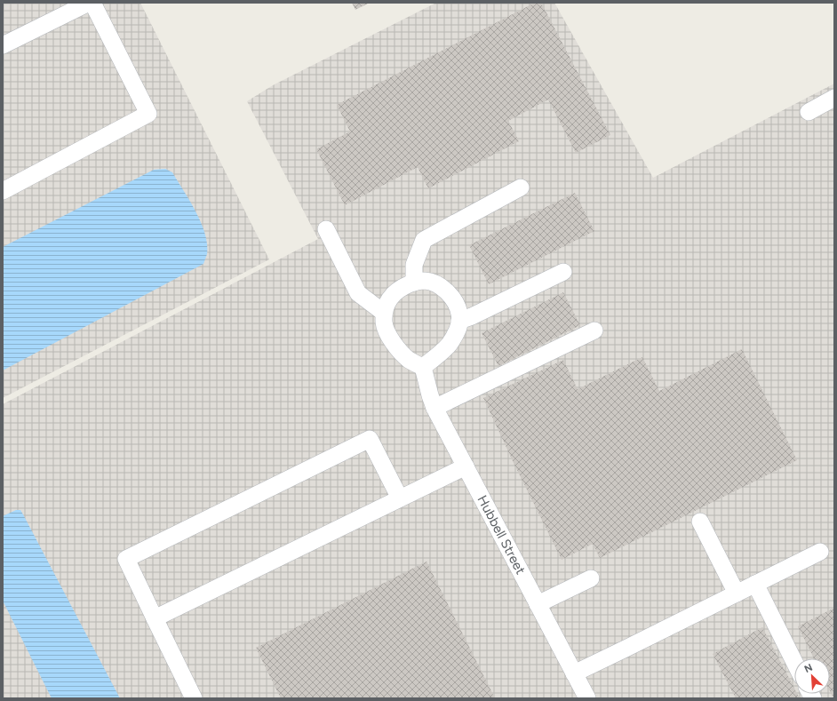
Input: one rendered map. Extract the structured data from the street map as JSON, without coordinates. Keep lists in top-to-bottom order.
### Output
{
  "streets": {
    "street": ["Hubbell Street"]
  },
  "north": "top left"
}
